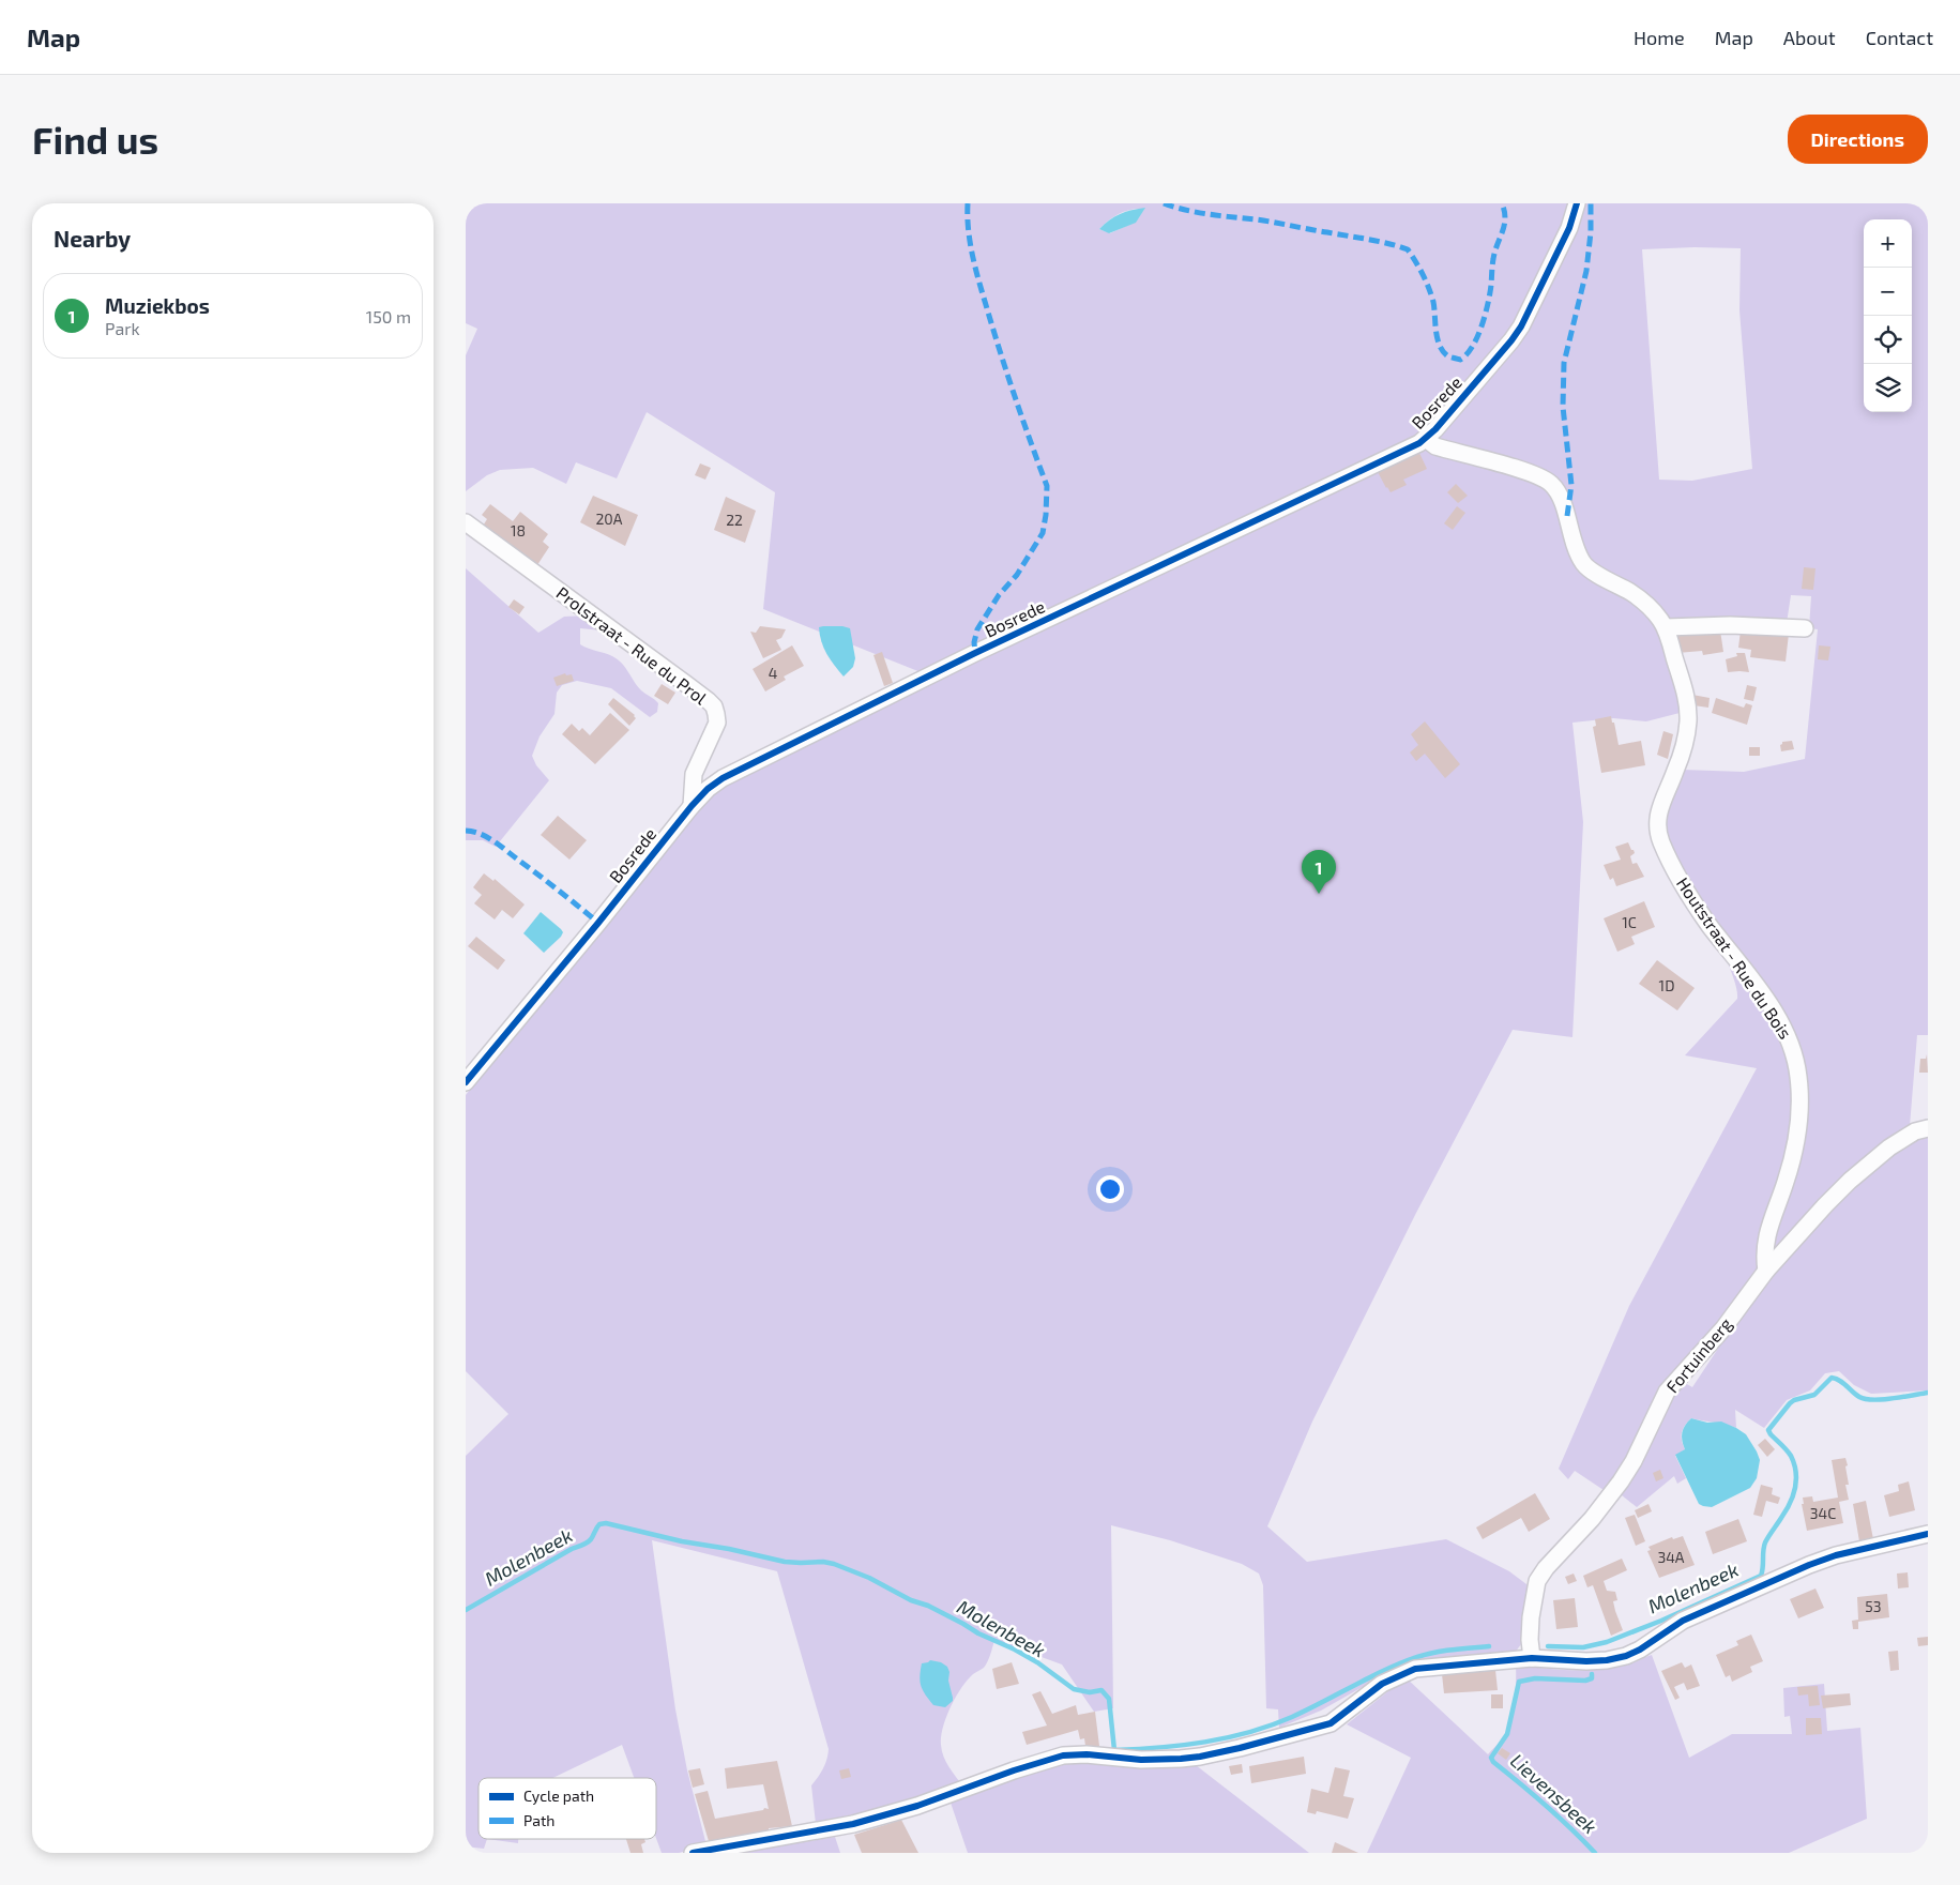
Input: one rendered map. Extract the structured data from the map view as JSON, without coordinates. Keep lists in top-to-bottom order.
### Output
{
  "streets": {
    "street": [
      "Bosrede",
      "Prolstraat - Rue du Prol",
      "Houtstraat - Rue du Bois",
      "Fortuinberg"
    ]
  },
  "crossings": [
    ["Bosrede", "Prolstraat - Rue du Prol"],
    ["Bosrede", "Houtstraat - Rue du Bois"],
    ["Houtstraat - Rue du Bois", "Fortuinberg"]
  ],
  "water": ["Molenbeek", "Lievensbeek"],
  "house_numbers": [
    "20A",
    "22",
    "18",
    "4",
    "1C",
    "1D",
    "34C",
    "34A",
    "53"
  ],
  "legend": ["Cycle path", "Path"],
  "page": {
    "header": "Map",
    "nav": [
      "Home",
      "Map",
      "About",
      "Contact"
    ],
    "buttons": "Directions",
    "title": "Find us",
    "heading": "Nearby",
    "map_buttons": ["+", "−"],
    "list": [
      {
        "mark": "1",
        "name": "Muziekbos",
        "note": "Park",
        "value": "150 m"
      }
    ],
    "pins": "1"
  }
}
